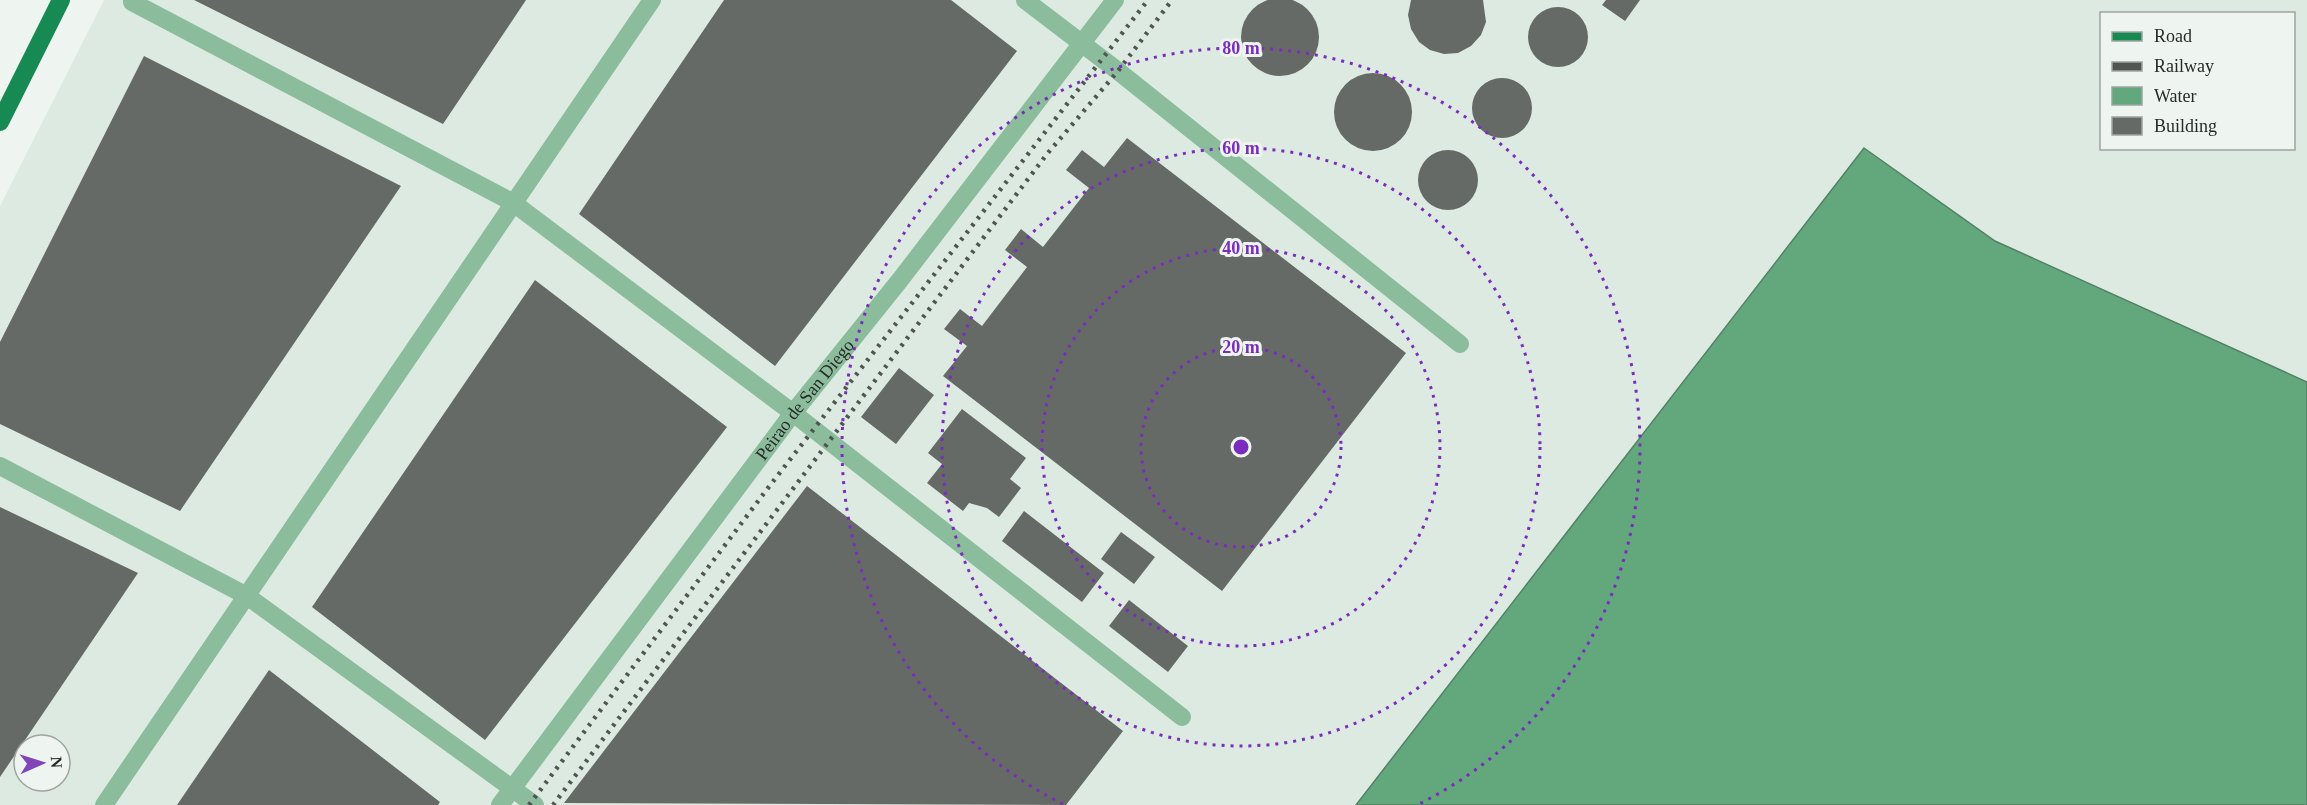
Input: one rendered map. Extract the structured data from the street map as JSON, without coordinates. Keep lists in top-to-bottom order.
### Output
{
  "streets": {
    "lane": ["Peirao de San Diego"]
  },
  "legend": [
    "Road",
    "Railway",
    "Water",
    "Building"
  ],
  "north": "right",
  "rings": [
    "80 m",
    "60 m",
    "40 m",
    "20 m"
  ]
}
